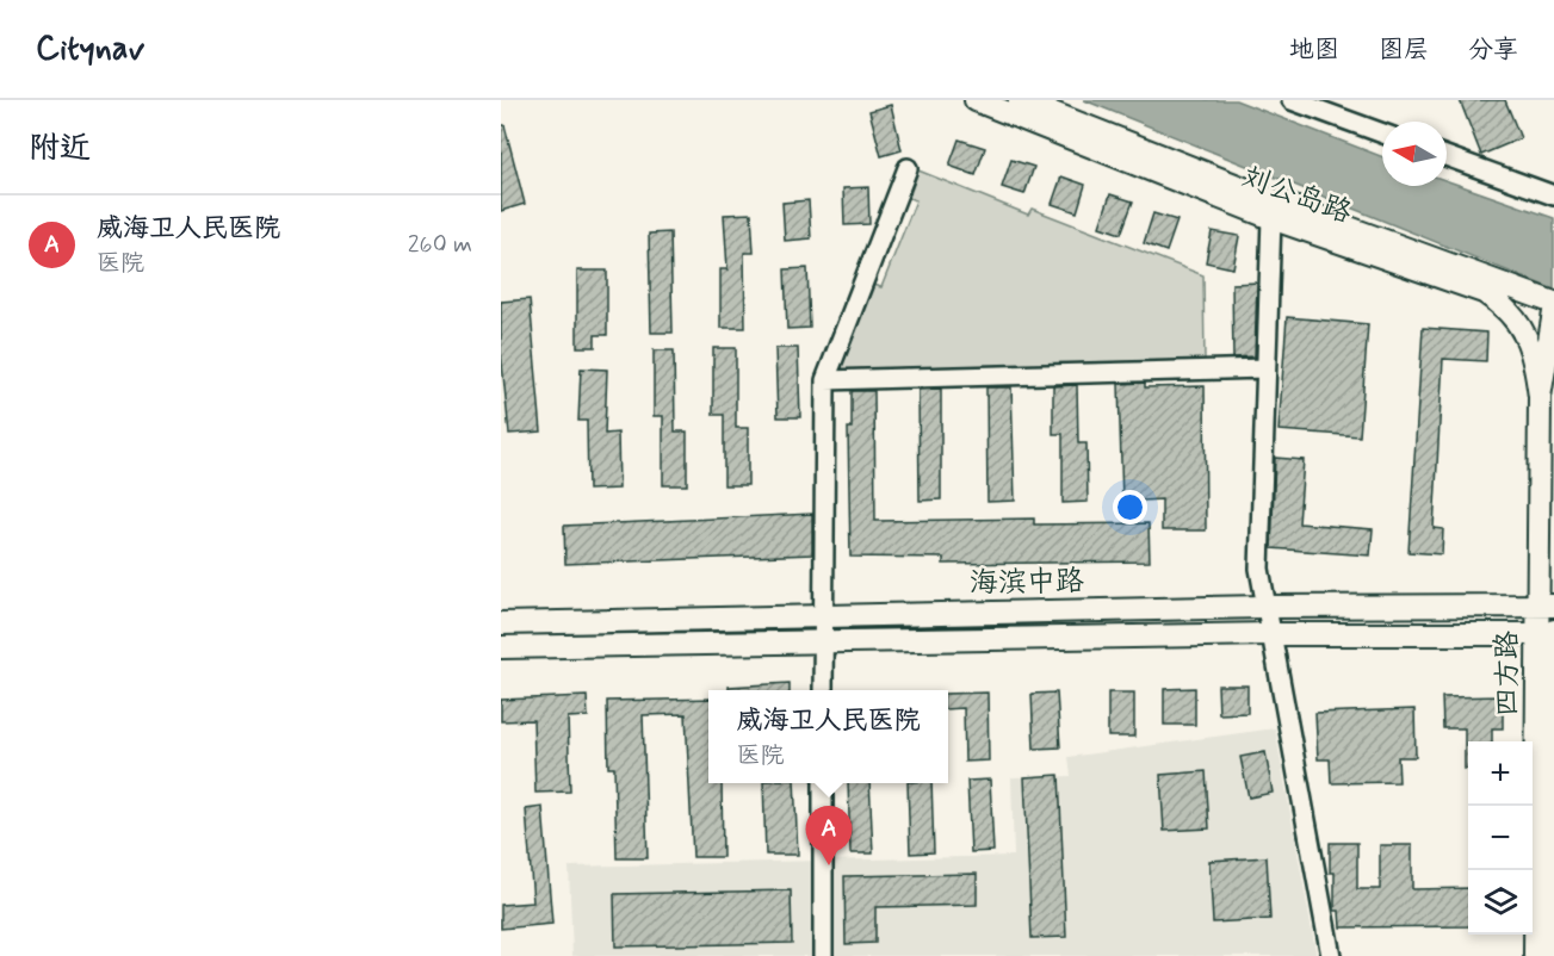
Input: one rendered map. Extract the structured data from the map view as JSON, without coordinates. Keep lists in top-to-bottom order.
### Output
{
  "streets": {
    "main road": ["刘公岛路", "海滨中路", "四方路"]
  },
  "crossings": [
    ["刘公岛路", "海滨中路"],
    ["刘公岛路", "四方路"],
    ["海滨中路", "四方路"]
  ],
  "north": "left",
  "page": {
    "header": "Citynav",
    "nav": ["地图", "图层", "分享"],
    "heading": "附近",
    "list": [
      {
        "mark": "A",
        "name": "威海卫人民医院",
        "note": "医院",
        "value": "260 m"
      }
    ],
    "popup": ["威海卫人民医院", "医院"],
    "map_buttons": ["+", "−"],
    "pins": "A"
  }
}
